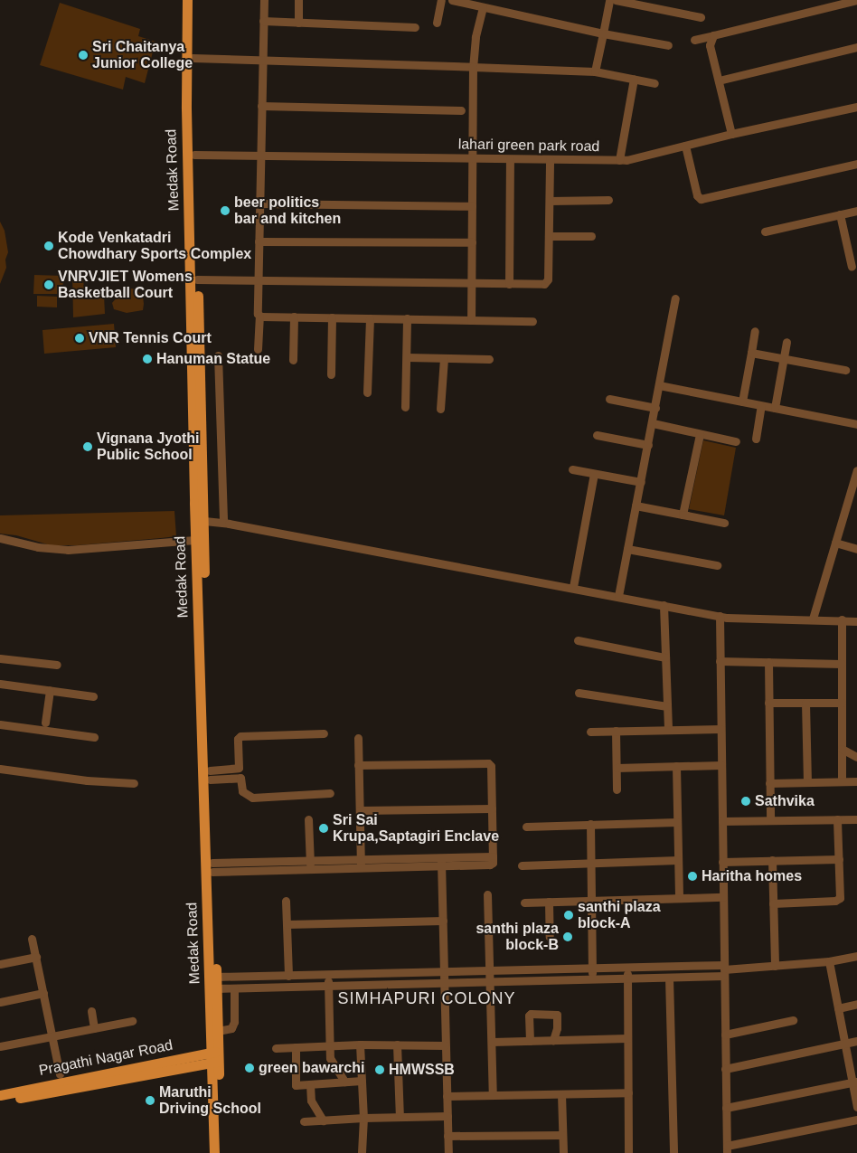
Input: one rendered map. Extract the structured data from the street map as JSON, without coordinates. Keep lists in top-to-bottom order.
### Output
{
  "streets": {
    "main road": ["Medak Road", "Pragathi Nagar Road"],
    "street": ["lahari green park road"]
  },
  "crossings": [
    ["lahari green park road", "Medak Road"],
    ["Medak Road", "Pragathi Nagar Road"]
  ],
  "districts": ["SIMHAPURI COLONY"],
  "places": [
    "Sri Chaitanya Junior College",
    "beer politics bar and kitchen",
    "Kode Venkatadri Chowdhary Sports Complex",
    "VNRVJIET Womens Basketball Court",
    "VNR Tennis Court",
    "Hanuman Statue",
    "Vignana Jyothi Public School",
    "Sathvika",
    "Sri Sai Krupa,Saptagiri Enclave",
    "Haritha homes",
    "santhi plaza block-A",
    "santhi plaza block-B",
    "green bawarchi",
    "HMWSSB",
    "Maruthi Driving School"
  ]
}
